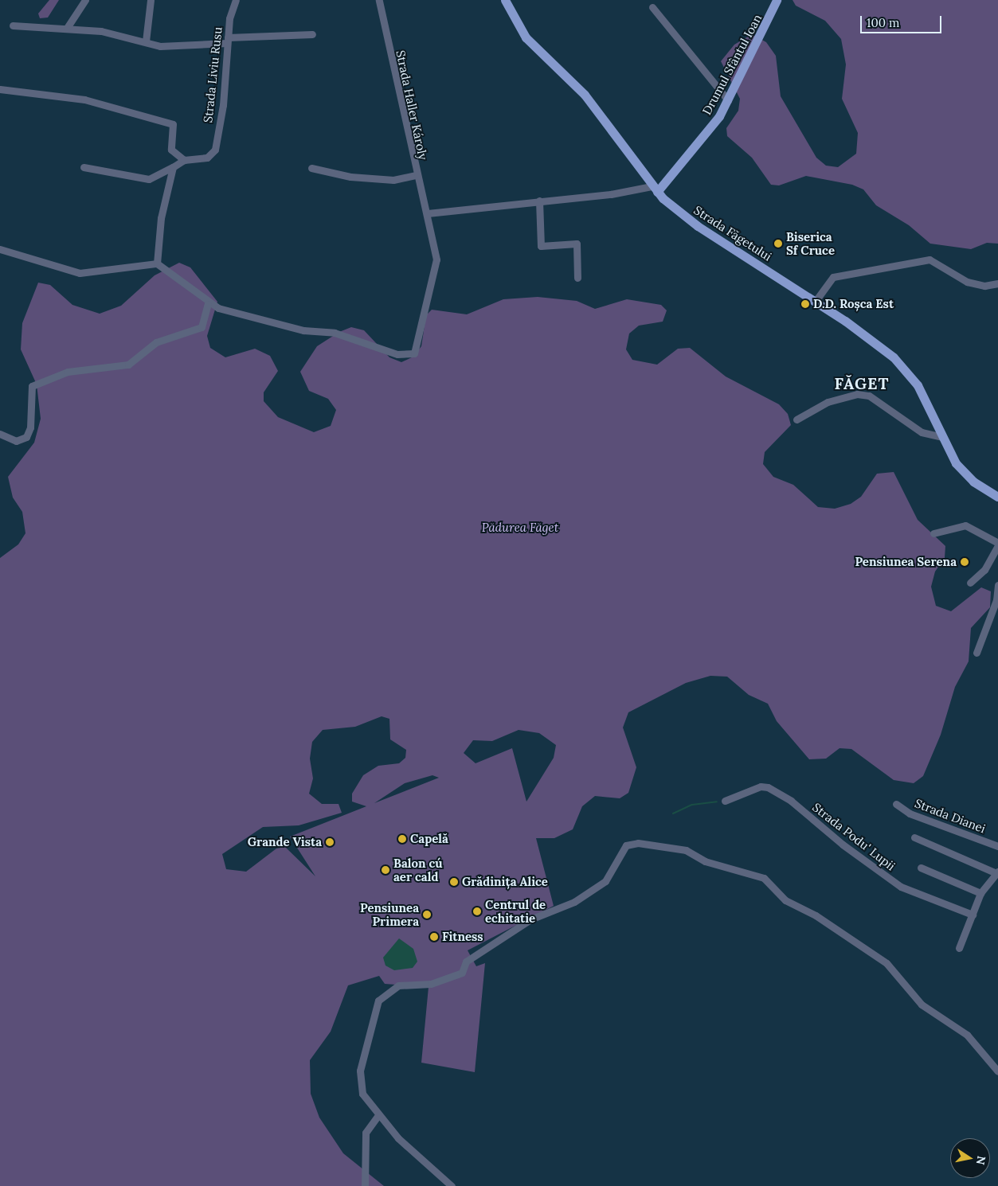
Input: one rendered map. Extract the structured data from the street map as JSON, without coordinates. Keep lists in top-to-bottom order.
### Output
{
  "streets": {
    "main road": ["Drumul Sfântul Ioan", "Strada Făgetului"],
    "street": [
      "Strada Liviu Rusu",
      "Strada Haller Károly",
      "Strada Dianei",
      "Strada Podu' Lupii"
    ]
  },
  "crossings": [
    ["Drumul Sfântul Ioan", "Strada Făgetului"]
  ],
  "districts": ["FĂGET"],
  "parks": ["Pădurea Făget"],
  "places": [
    "Biserica Sf Cruce",
    "D.D. Roșca Est",
    "Pensiunea Serena",
    "Capelă",
    "Grande Vista",
    "Balon cú aer cald",
    "Grădinița Alice",
    "Centrul de echitatie",
    "Pensiunea Primera",
    "Fitness"
  ],
  "scale_bar": "100 m",
  "north": "right"
}
